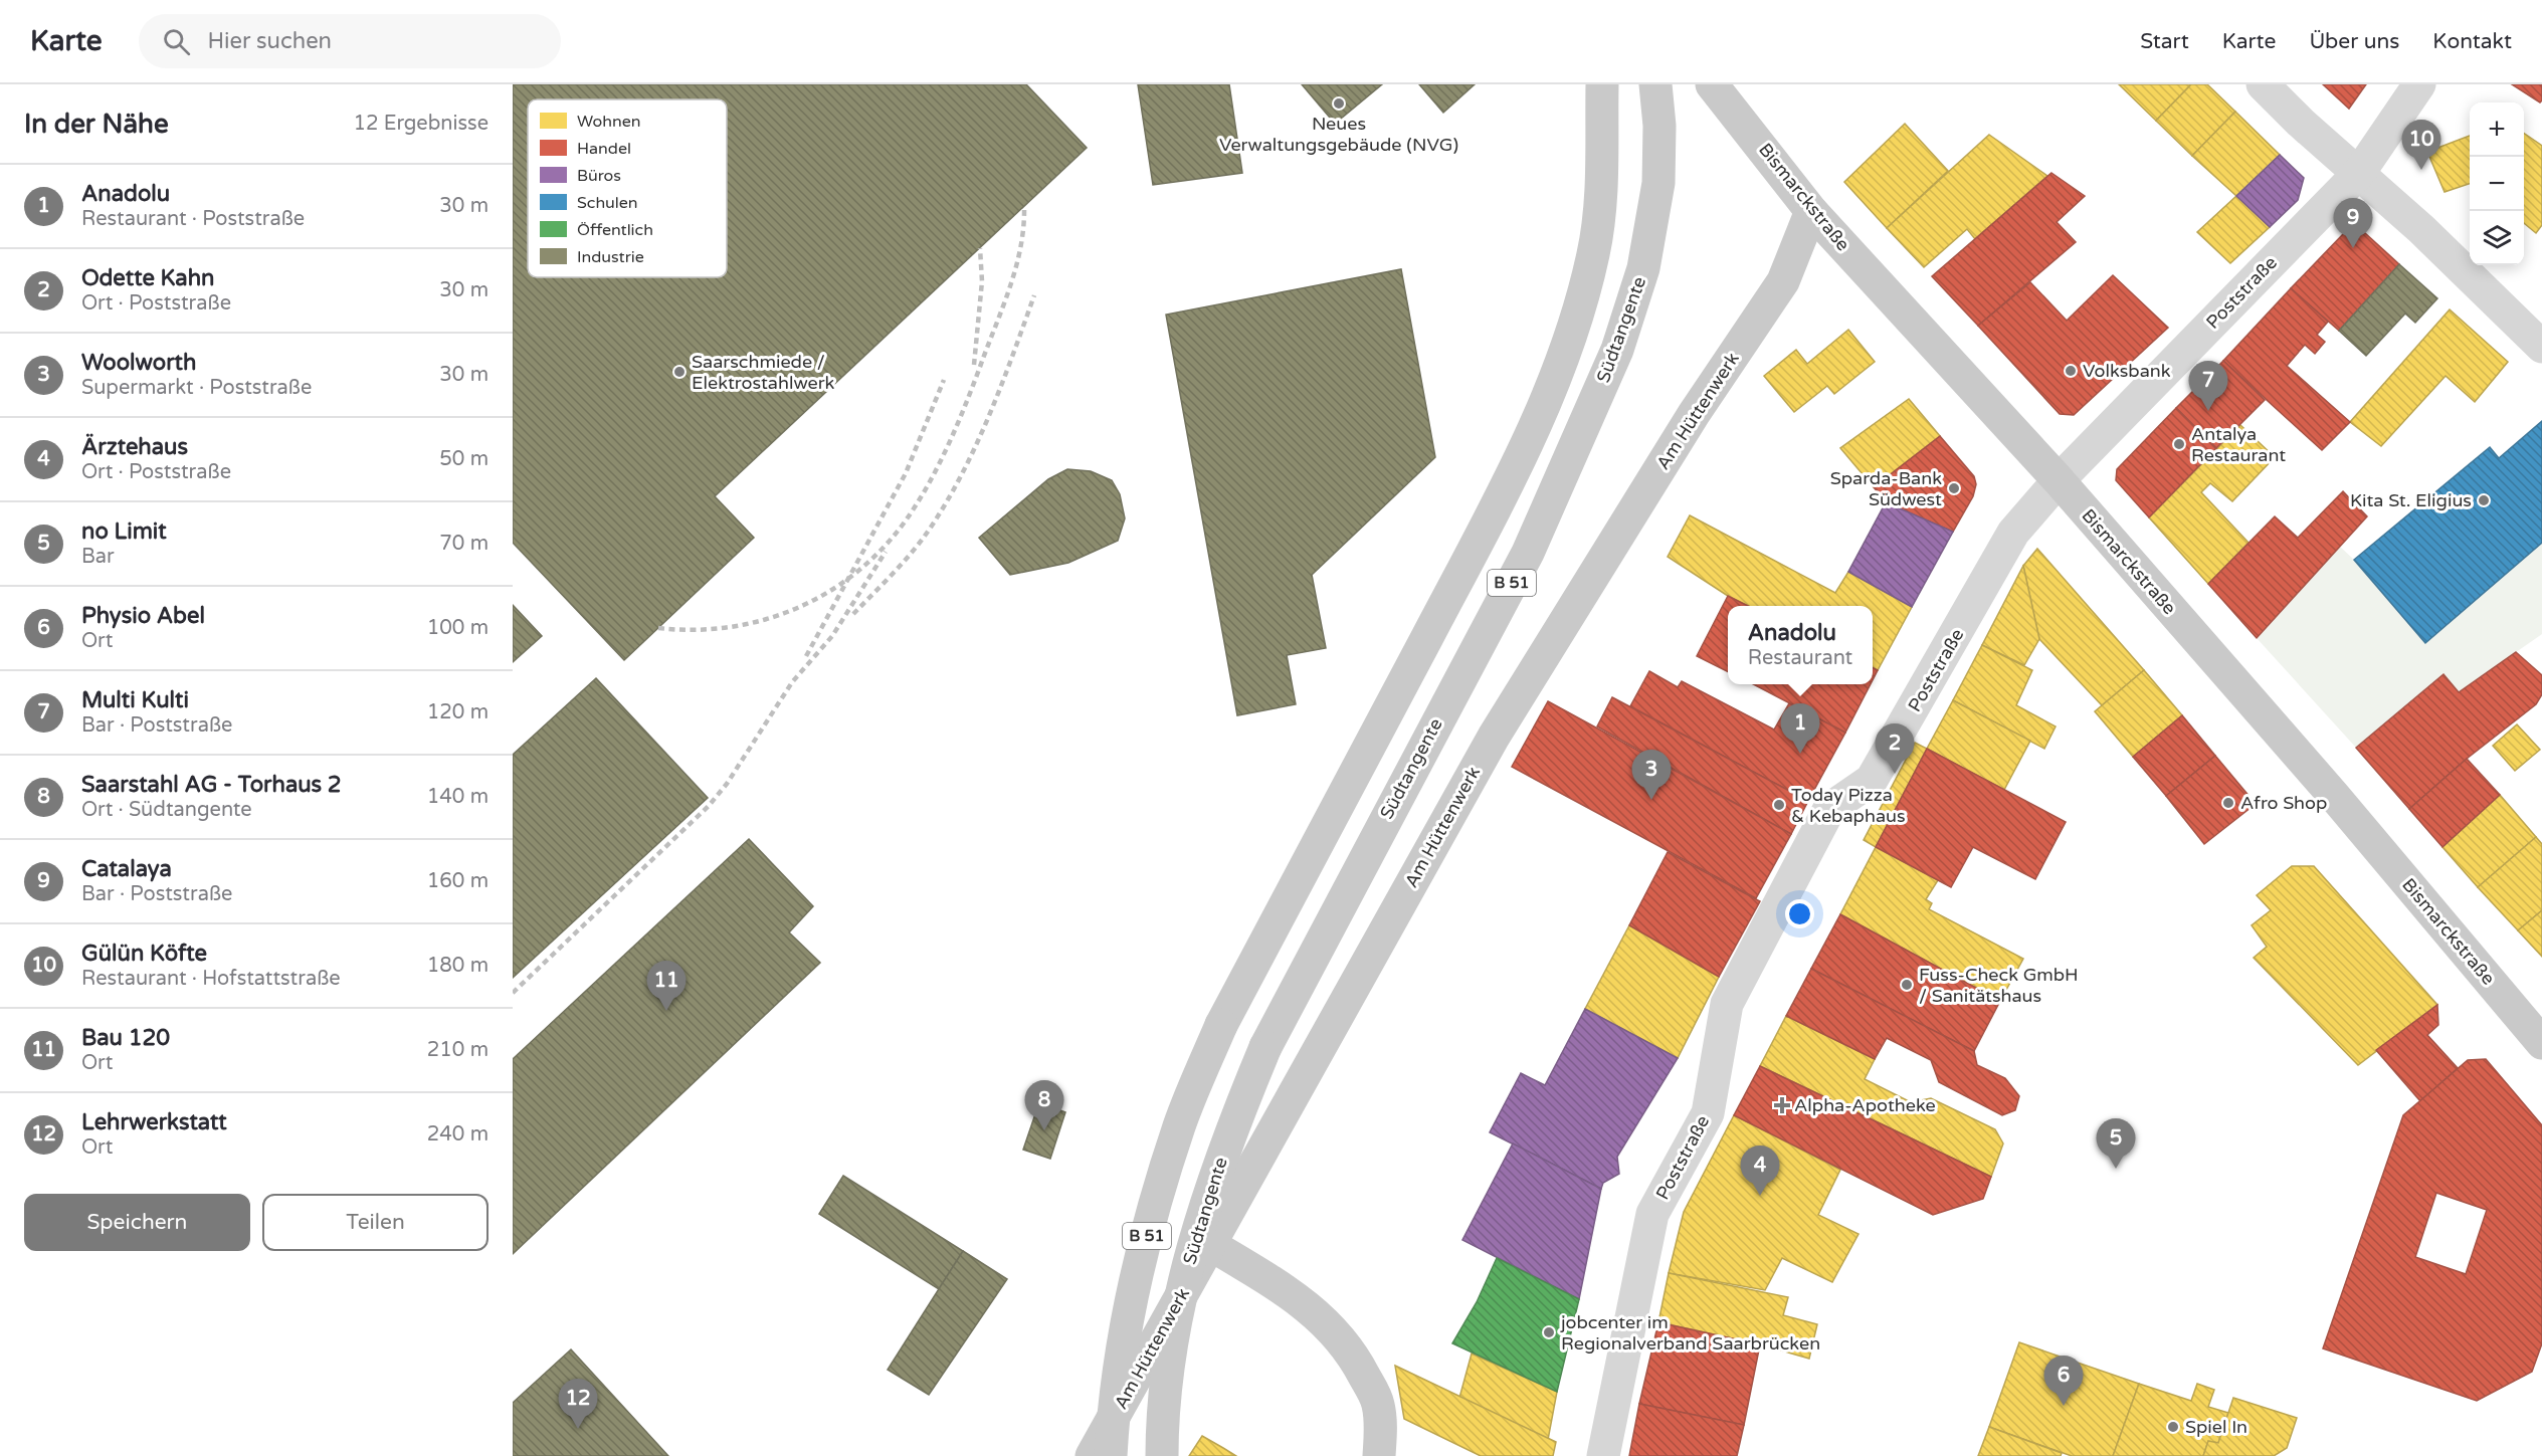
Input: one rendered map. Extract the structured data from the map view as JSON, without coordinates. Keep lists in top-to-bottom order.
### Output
{
  "streets": {
    "main road": [
      "Bismarckstraße",
      "Südtangente",
      "Am Hüttenwerk",
      "B 51"
    ],
    "street": ["Poststraße"]
  },
  "crossings": [
    ["Bismarckstraße", "Poststraße"],
    ["Bismarckstraße", "Am Hüttenwerk"]
  ],
  "places": {
    "other": [
      "Neues Verwaltungsgebäude (NVG)",
      "Volksbank",
      "Saarschmiede / Elektrostahlwerk",
      "Antalya Restaurant",
      "Sparda-Bank Südwest",
      "Kita St. Eligius",
      "Afro Shop",
      "Today Pizza & Kebaphaus",
      "Fuss-Check GmbH / Sanitätshaus",
      "jobcenter im Regionalverband Saarbrücken",
      "Spiel In"
    ],
    "health": ["Alpha-Apotheke"]
  },
  "legend": [
    "Wohnen",
    "Handel",
    "Büros",
    "Schulen",
    "Öffentlich",
    "Industrie"
  ],
  "page": {
    "header": "Karte",
    "search": "Hier suchen",
    "nav": [
      "Start",
      "Karte",
      "Über uns",
      "Kontakt"
    ],
    "heading": ["In der Nähe", "12 Ergebnisse"],
    "map_buttons": ["+", "−"],
    "pins": [
      "10",
      "9",
      "7",
      "1",
      "2",
      "3",
      "11",
      "8",
      "5",
      "4",
      "6",
      "12"
    ],
    "list": [
      {
        "mark": "1",
        "name": "Anadolu",
        "note": "Restaurant · Poststraße",
        "value": "30 m"
      },
      {
        "mark": "2",
        "name": "Odette Kahn",
        "note": "Ort · Poststraße",
        "value": "30 m"
      },
      {
        "mark": "3",
        "name": "Woolworth",
        "note": "Supermarkt · Poststraße",
        "value": "30 m"
      },
      {
        "mark": "4",
        "name": "Ärztehaus",
        "note": "Ort · Poststraße",
        "value": "50 m"
      },
      {
        "mark": "5",
        "name": "no Limit",
        "note": "Bar",
        "value": "70 m"
      },
      {
        "mark": "6",
        "name": "Physio Abel",
        "note": "Ort",
        "value": "100 m"
      },
      {
        "mark": "7",
        "name": "Multi Kulti",
        "note": "Bar · Poststraße",
        "value": "120 m"
      },
      {
        "mark": "8",
        "name": "Saarstahl AG - Torhaus 2",
        "note": "Ort · Südtangente",
        "value": "140 m"
      },
      {
        "mark": "9",
        "name": "Catalaya",
        "note": "Bar · Poststraße",
        "value": "160 m"
      },
      {
        "mark": "10",
        "name": "Gülün Köfte",
        "note": "Restaurant · Hofstattstraße",
        "value": "180 m"
      },
      {
        "mark": "11",
        "name": "Bau 120",
        "note": "Ort",
        "value": "210 m"
      },
      {
        "mark": "12",
        "name": "Lehrwerkstatt",
        "note": "Ort",
        "value": "240 m"
      }
    ],
    "popup": ["Anadolu", "Restaurant"],
    "buttons": ["Speichern", "Teilen"]
  }
}
